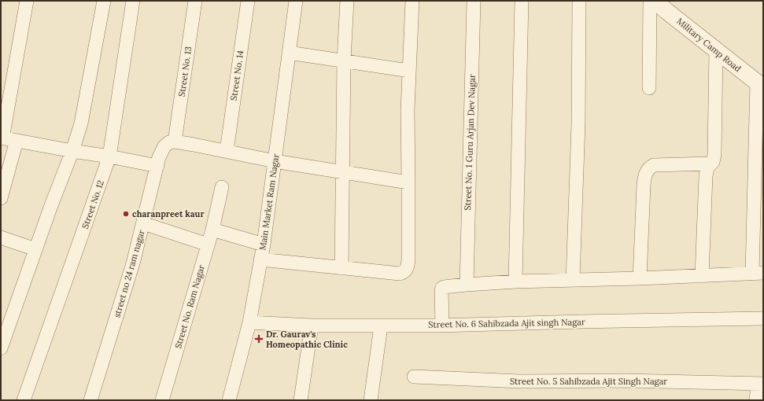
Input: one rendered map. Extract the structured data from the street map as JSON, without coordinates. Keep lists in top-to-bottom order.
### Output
{
  "streets": {
    "street": [
      "Military Camp Road",
      "Street No. 13",
      "Street No. 14",
      "Street No. 1 Guru Arjan Dev Nagar",
      "Main Market Ram Nagar",
      "Street No. 12",
      "street no 24 ram nagar",
      "Street No. Ram Nagar",
      "Street No. 6 Sahibzada Ajit singh Nagar",
      "Street No. 5 Sahibzada Ajit Singh Nagar"
    ]
  },
  "crossings": [
    ["Street No. 13", "street no 24 ram nagar"],
    ["Main Market Ram Nagar", "Street No. 6 Sahibzada Ajit singh Nagar"]
  ],
  "places": {
    "other": ["charanpreet kaur"],
    "health": ["Dr. Gaurav's Homeopathic Clinic"]
  }
}
